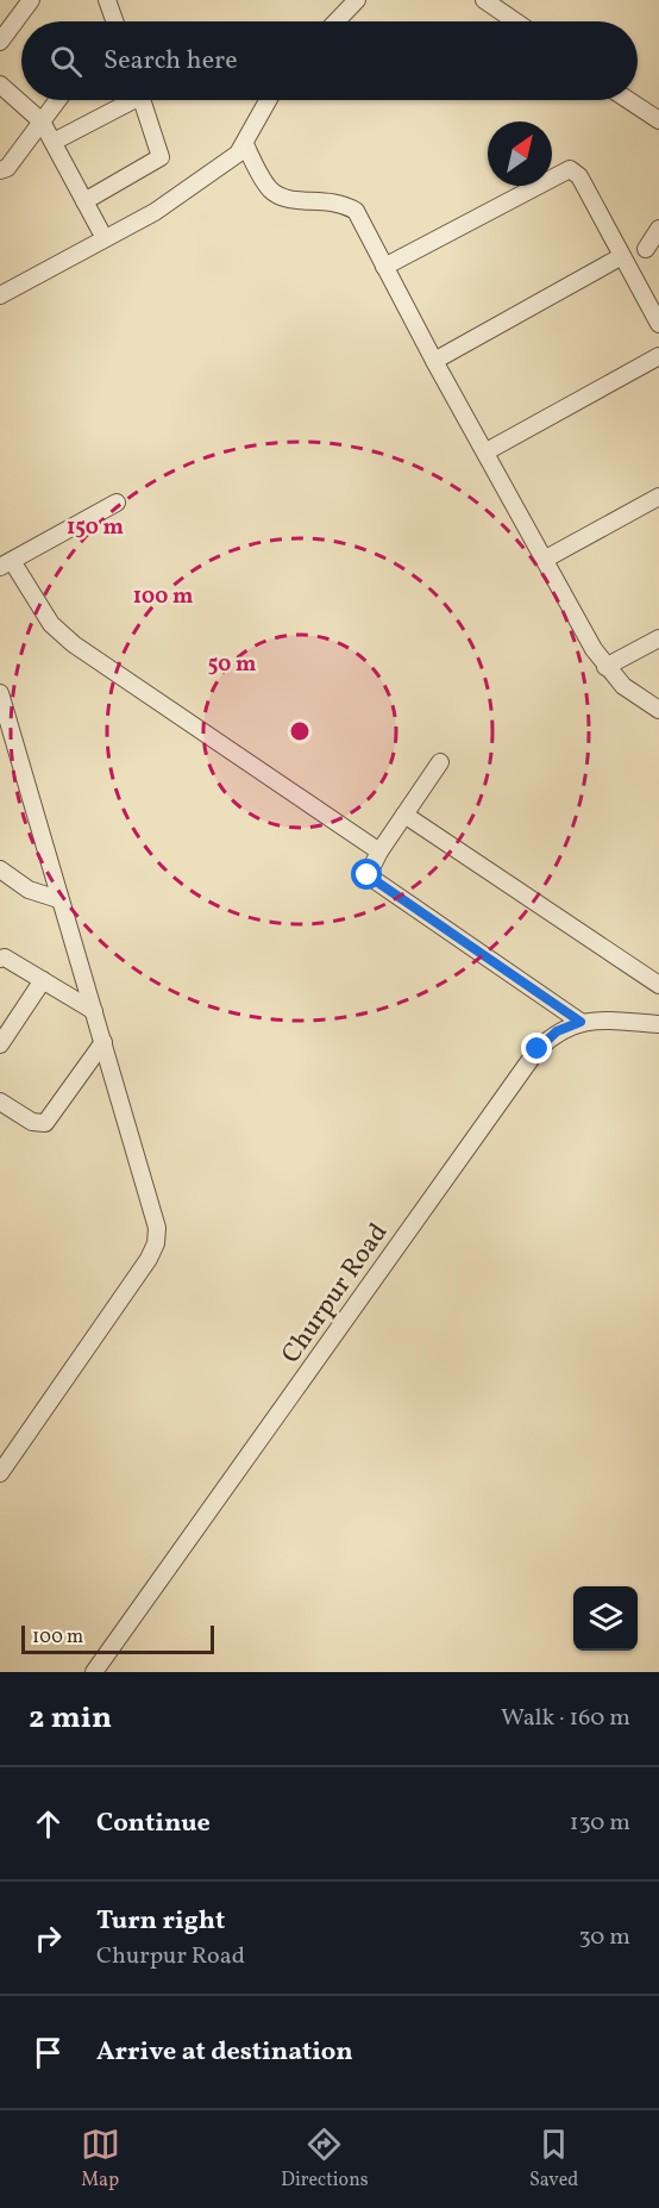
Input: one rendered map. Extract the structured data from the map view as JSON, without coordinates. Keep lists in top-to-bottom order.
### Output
{
  "streets": {
    "street": ["Churpur Road"]
  },
  "scale_bar": "100 m",
  "north": "top right",
  "page": {
    "search": "Search here",
    "scale": "100 m",
    "heading": ["2 min", "Walk · 160 m"],
    "list": [
      ["Continue", "130 m"],
      ["Turn right", "Churpur Road", "30 m"],
      "Arrive at destination"
    ],
    "nav": ["Map", "Directions", "Saved"]
  },
  "rings": ["150 m", "100 m", "50 m"]
}
